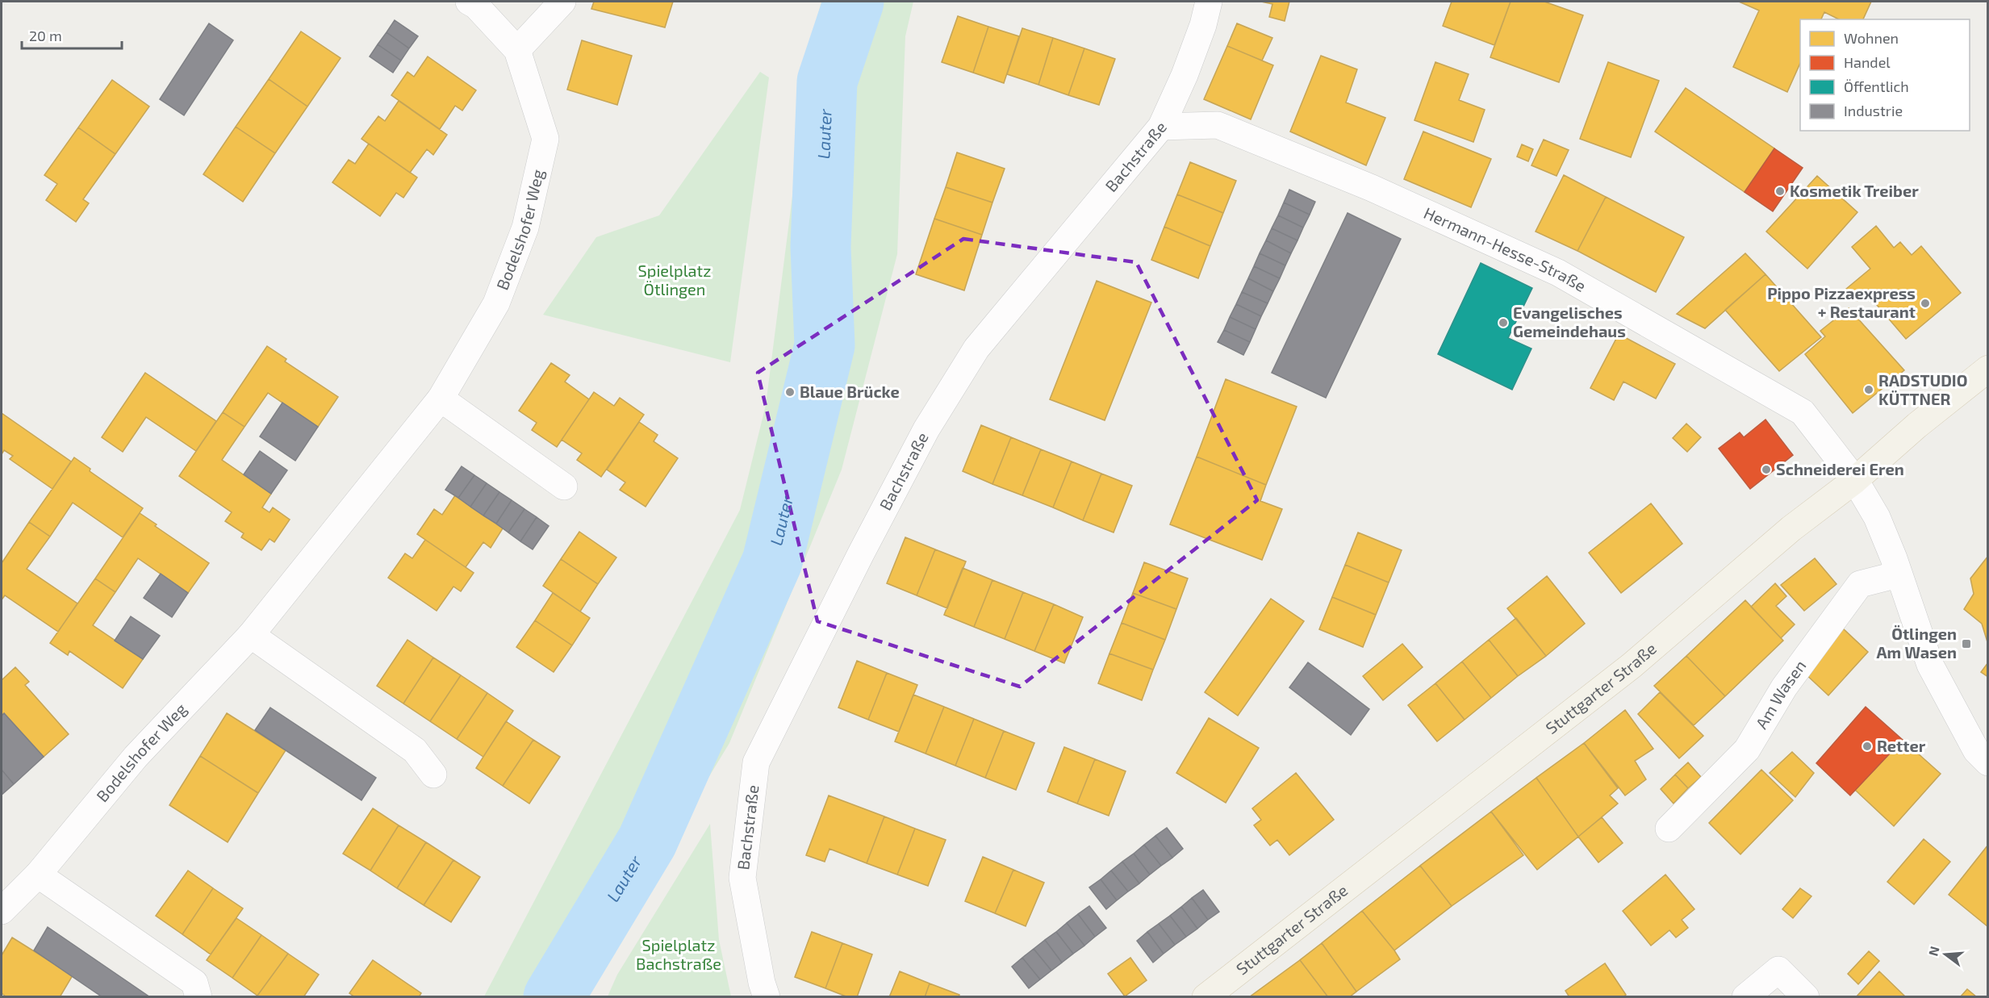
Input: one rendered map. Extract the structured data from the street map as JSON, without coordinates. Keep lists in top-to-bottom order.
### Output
{
  "streets": {
    "main road": ["Stuttgarter Straße"],
    "street": [
      "Bachstraße",
      "Bodelshofer Weg",
      "Hermann-Hesse-Straße",
      "Am Wasen"
    ]
  },
  "crossings": [
    ["Bachstraße", "Hermann-Hesse-Straße"],
    ["Hermann-Hesse-Straße", "Stuttgarter Straße"]
  ],
  "water": ["Lauter"],
  "parks": ["Spielplatz Ötlingen", "Spielplatz Bachstraße"],
  "places": {
    "other": [
      "Kosmetik Treiber",
      "Pippo Pizzaexpress + Restaurant",
      "Evangelisches Gemeindehaus",
      "RADSTUDIO KÜTTNER",
      "Blaue Brücke",
      "Schneiderei Eren",
      "Retter"
    ],
    "transit": ["Ötlingen Am Wasen"]
  },
  "legend": [
    "Wohnen",
    "Handel",
    "Öffentlich",
    "Industrie"
  ],
  "scale_bar": "20 m",
  "north": "left"
}
